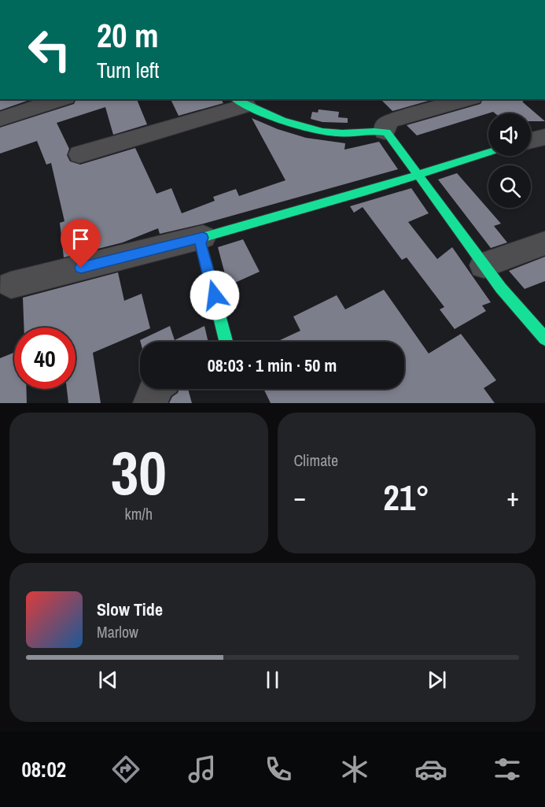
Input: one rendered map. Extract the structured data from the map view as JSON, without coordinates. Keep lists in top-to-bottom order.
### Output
{
  "page": {
    "turn": ["20 m", "Turn left"],
    "limit": "40",
    "trip": "08:03 · 1 min · 50 m",
    "tile": [
      ["30", "km/h"],
      "Climate"
    ],
    "heat": ["−", "21°", "+"],
    "song": ["Slow Tide", "Marlow"],
    "tabs": "08:02"
  }
}
